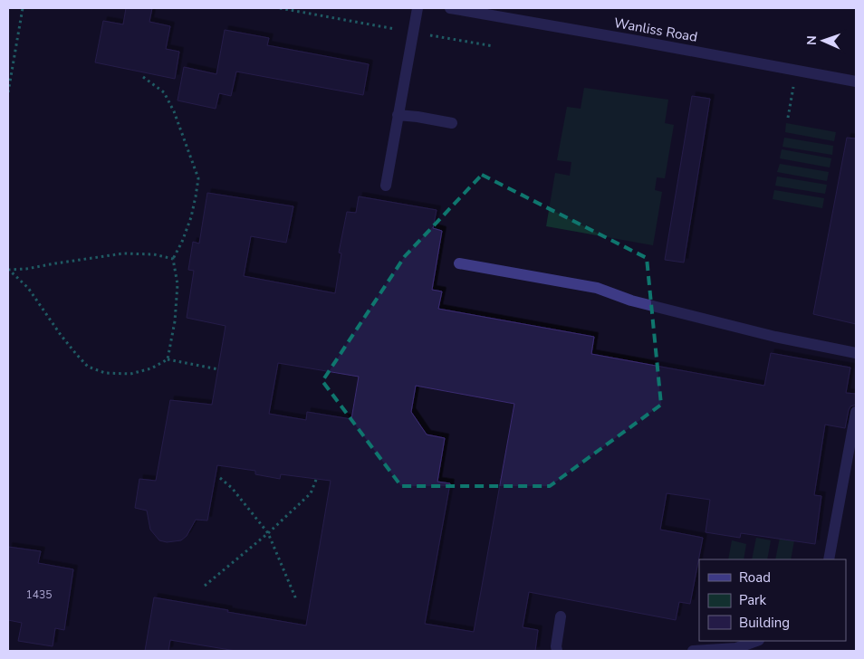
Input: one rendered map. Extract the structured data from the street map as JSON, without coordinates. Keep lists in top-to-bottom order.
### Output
{
  "streets": {
    "street": ["Wanliss Road"]
  },
  "house_numbers": ["1435"],
  "legend": ["Road", "Park", "Building"],
  "north": "left"
}
